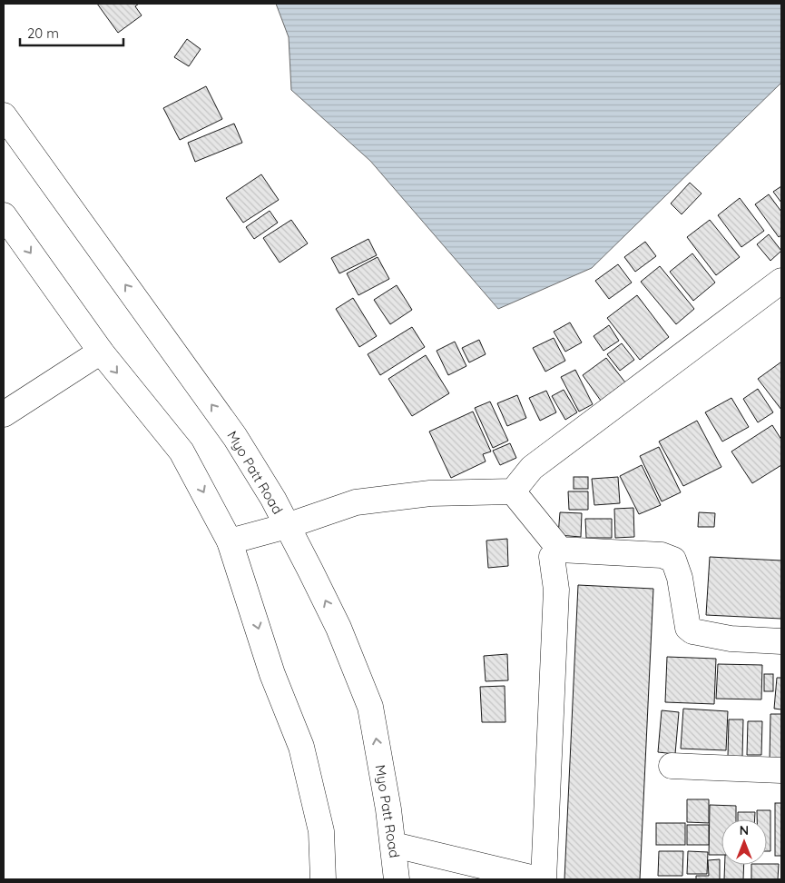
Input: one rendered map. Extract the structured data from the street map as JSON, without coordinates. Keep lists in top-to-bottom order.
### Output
{
  "streets": {
    "street": ["Myo Patt Road"]
  },
  "scale_bar": "20 m",
  "north": "top"
}
